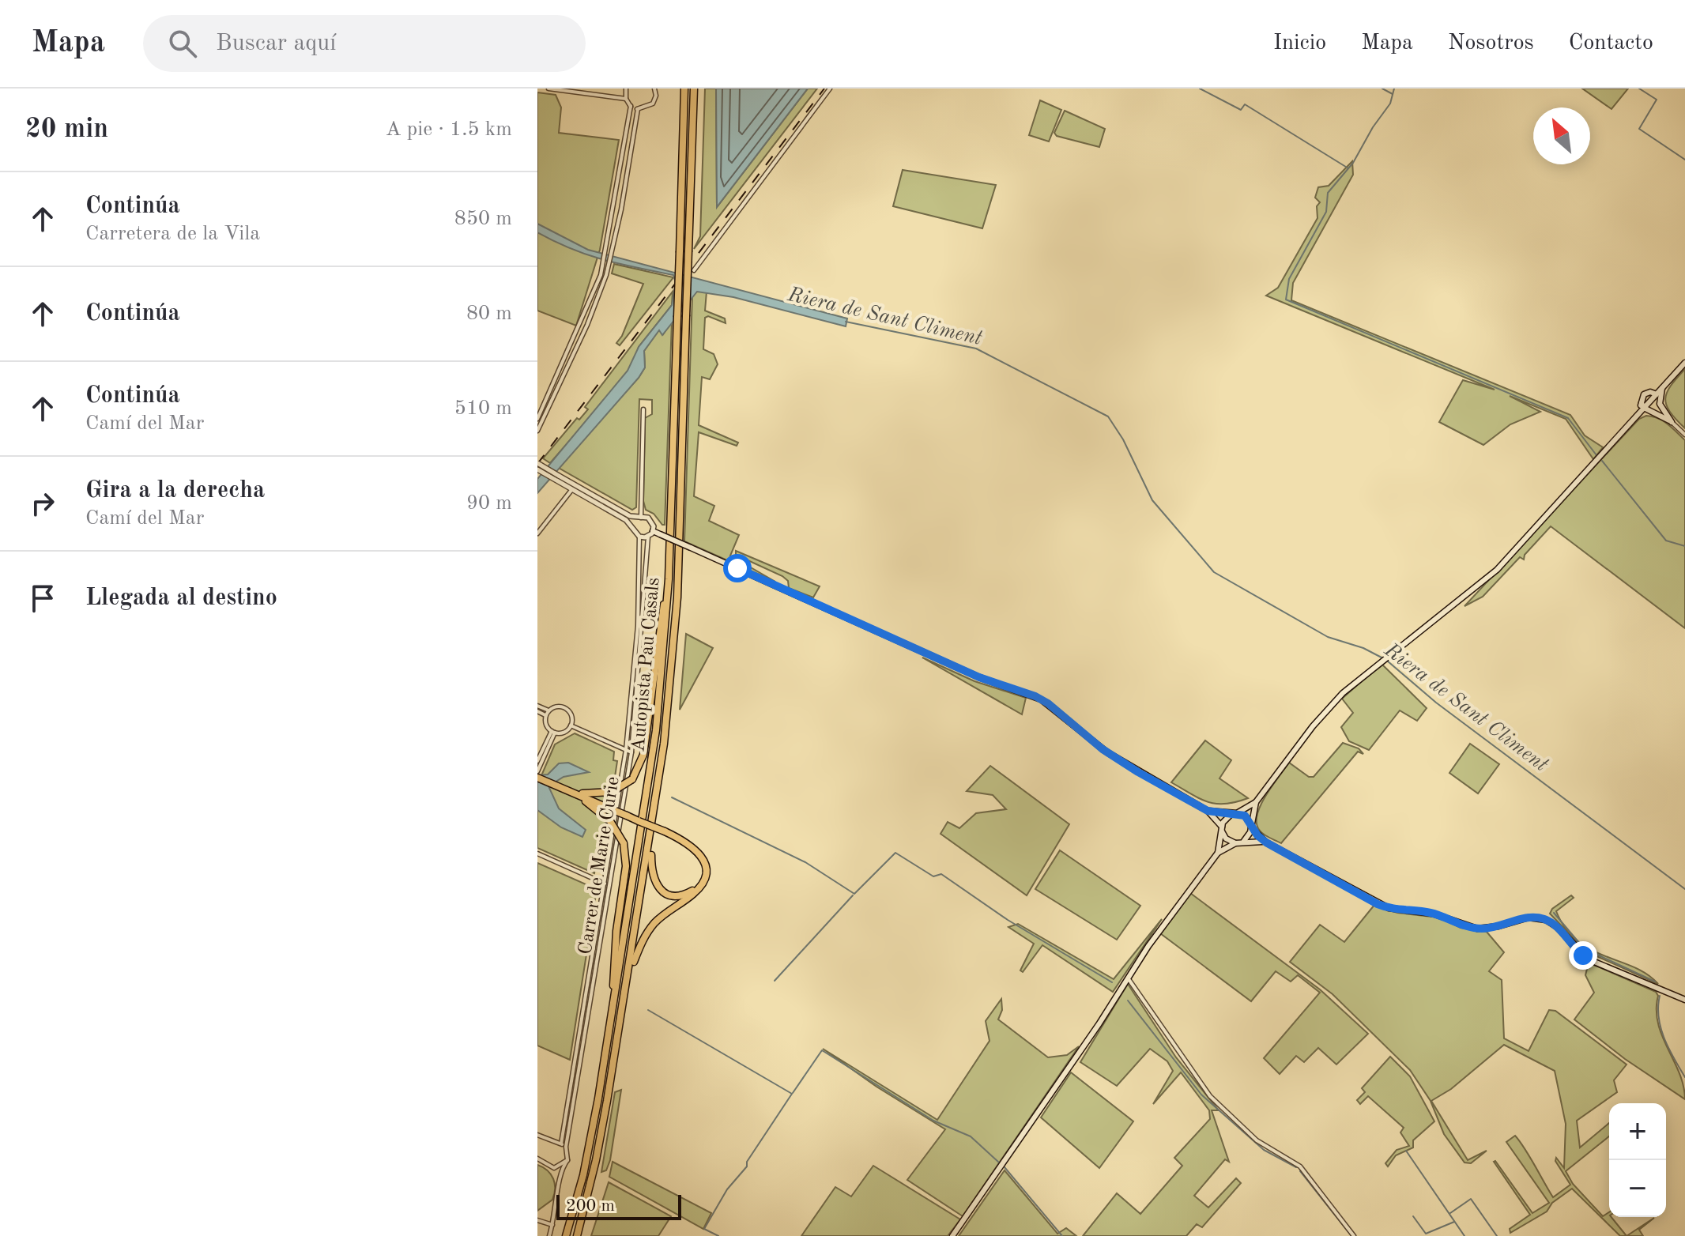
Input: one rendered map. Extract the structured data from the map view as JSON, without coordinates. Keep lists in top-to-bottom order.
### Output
{
  "streets": {
    "highway": ["Autopista Pau Casals"],
    "street": ["Carrer de Marie Curie"]
  },
  "water": ["Riera de Sant Climent"],
  "scale_bar": "200 m",
  "north": "top left",
  "page": {
    "header": "Mapa",
    "search": "Buscar aquí",
    "nav": [
      "Inicio",
      "Mapa",
      "Nosotros",
      "Contacto"
    ],
    "heading": ["20 min", "A pie · 1.5 km"],
    "list": [
      ["Continúa", "Carretera de la Vila", "850 m"],
      ["Continúa", "80 m"],
      ["Continúa", "Camí del Mar", "510 m"],
      ["Gira a la derecha", "Camí del Mar", "90 m"],
      "Llegada al destino"
    ],
    "map_buttons": ["+", "−"],
    "scale": "200 m"
  }
}
